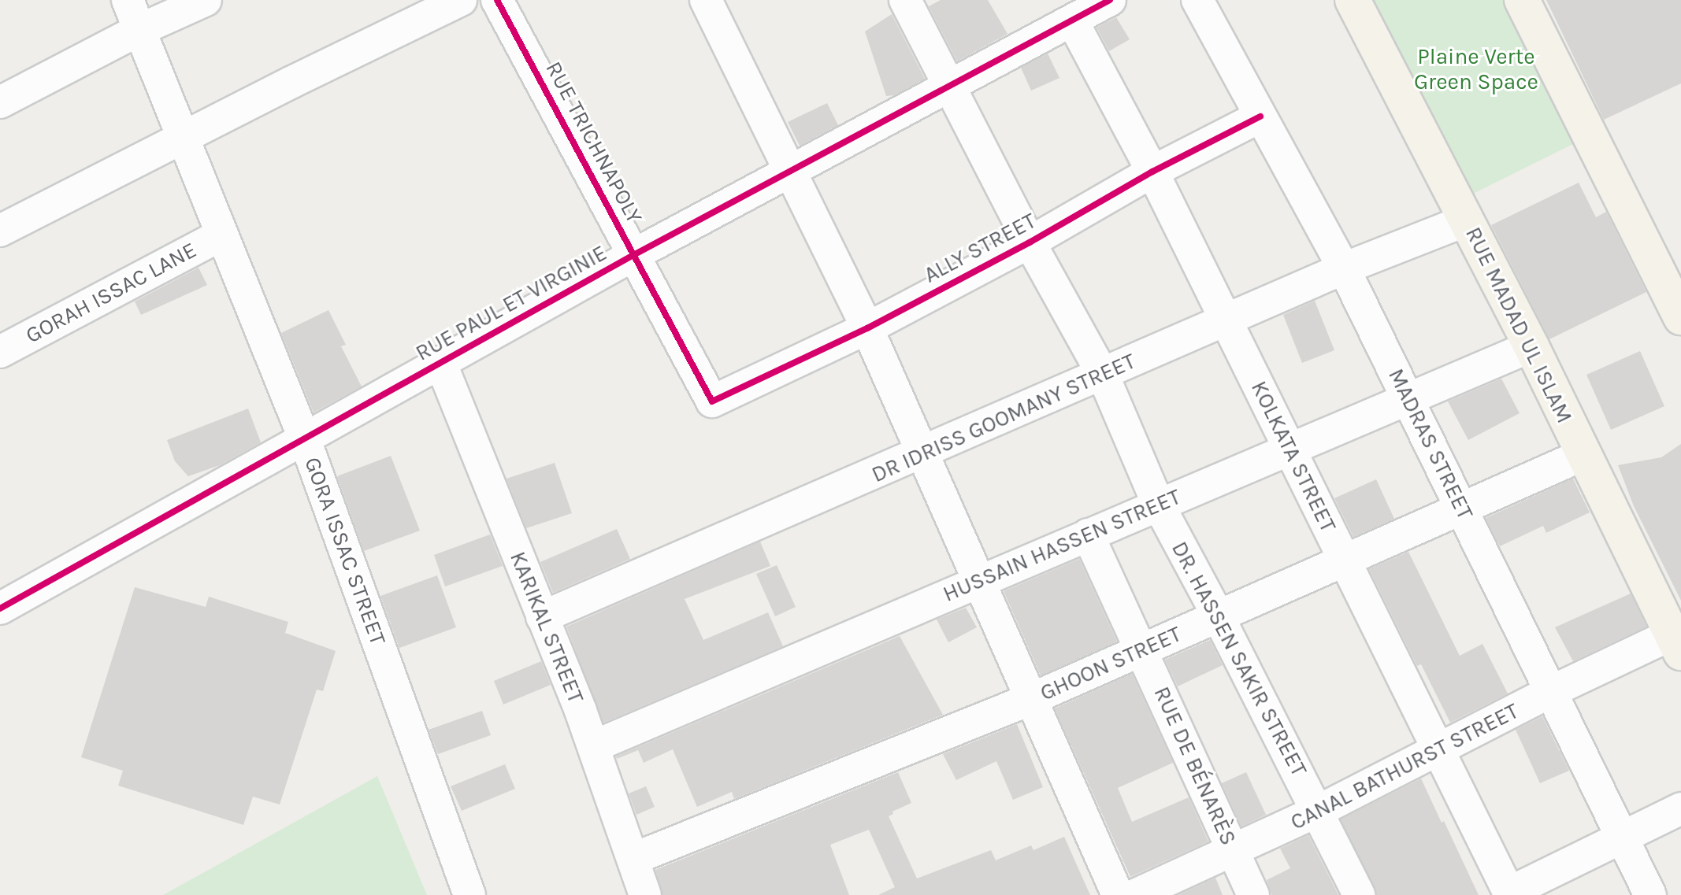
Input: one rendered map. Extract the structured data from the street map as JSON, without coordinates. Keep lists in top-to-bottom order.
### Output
{
  "streets": {
    "main road": ["RUE MADAD UL ISLAM"],
    "street": [
      "RUE TRICHNAPOLY",
      "ALLY STREET",
      "GORAH ISSAC LANE",
      "RUE PAUL ET VIRGINIE",
      "DR IDRISS GOOMANY STREET",
      "MADRAS STREET",
      "KOLKATA STREET",
      "HUSSAIN HASSEN STREET",
      "GORA ISSAC STREET",
      "KARIKAL STREET",
      "DR. HASSEN SAKIR STREET",
      "GHOON STREET",
      "RUE DE BÉNARÈS",
      "CANAL BATHURST STREET"
    ]
  },
  "crossings": [
    ["RUE TRICHNAPOLY", "ALLY STREET"],
    ["RUE TRICHNAPOLY", "RUE PAUL ET VIRGINIE"],
    ["ALLY STREET", "MADRAS STREET"],
    ["ALLY STREET", "KOLKATA STREET"],
    ["ALLY STREET", "DR. HASSEN SAKIR STREET"],
    ["GORAH ISSAC LANE", "GORA ISSAC STREET"],
    ["RUE PAUL ET VIRGINIE", "KOLKATA STREET"],
    ["RUE PAUL ET VIRGINIE", "GORA ISSAC STREET"],
    ["RUE PAUL ET VIRGINIE", "KARIKAL STREET"],
    ["RUE PAUL ET VIRGINIE", "DR. HASSEN SAKIR STREET"],
    ["RUE MADAD UL ISLAM", "DR IDRISS GOOMANY STREET"],
    ["RUE MADAD UL ISLAM", "HUSSAIN HASSEN STREET"],
    ["RUE MADAD UL ISLAM", "GHOON STREET"],
    ["RUE MADAD UL ISLAM", "CANAL BATHURST STREET"],
    ["DR IDRISS GOOMANY STREET", "MADRAS STREET"],
    ["DR IDRISS GOOMANY STREET", "KOLKATA STREET"],
    ["DR IDRISS GOOMANY STREET", "KARIKAL STREET"],
    ["DR IDRISS GOOMANY STREET", "DR. HASSEN SAKIR STREET"],
    ["MADRAS STREET", "HUSSAIN HASSEN STREET"],
    ["MADRAS STREET", "GHOON STREET"],
    ["MADRAS STREET", "CANAL BATHURST STREET"],
    ["KOLKATA STREET", "HUSSAIN HASSEN STREET"],
    ["KOLKATA STREET", "GHOON STREET"],
    ["KOLKATA STREET", "CANAL BATHURST STREET"],
    ["HUSSAIN HASSEN STREET", "KARIKAL STREET"],
    ["HUSSAIN HASSEN STREET", "DR. HASSEN SAKIR STREET"],
    ["HUSSAIN HASSEN STREET", "RUE DE BÉNARÈS"],
    ["KARIKAL STREET", "GHOON STREET"],
    ["DR. HASSEN SAKIR STREET", "GHOON STREET"],
    ["DR. HASSEN SAKIR STREET", "CANAL BATHURST STREET"],
    ["GHOON STREET", "RUE DE BÉNARÈS"],
    ["RUE DE BÉNARÈS", "CANAL BATHURST STREET"]
  ],
  "parks": ["Plaine Verte Green Space"]
}
